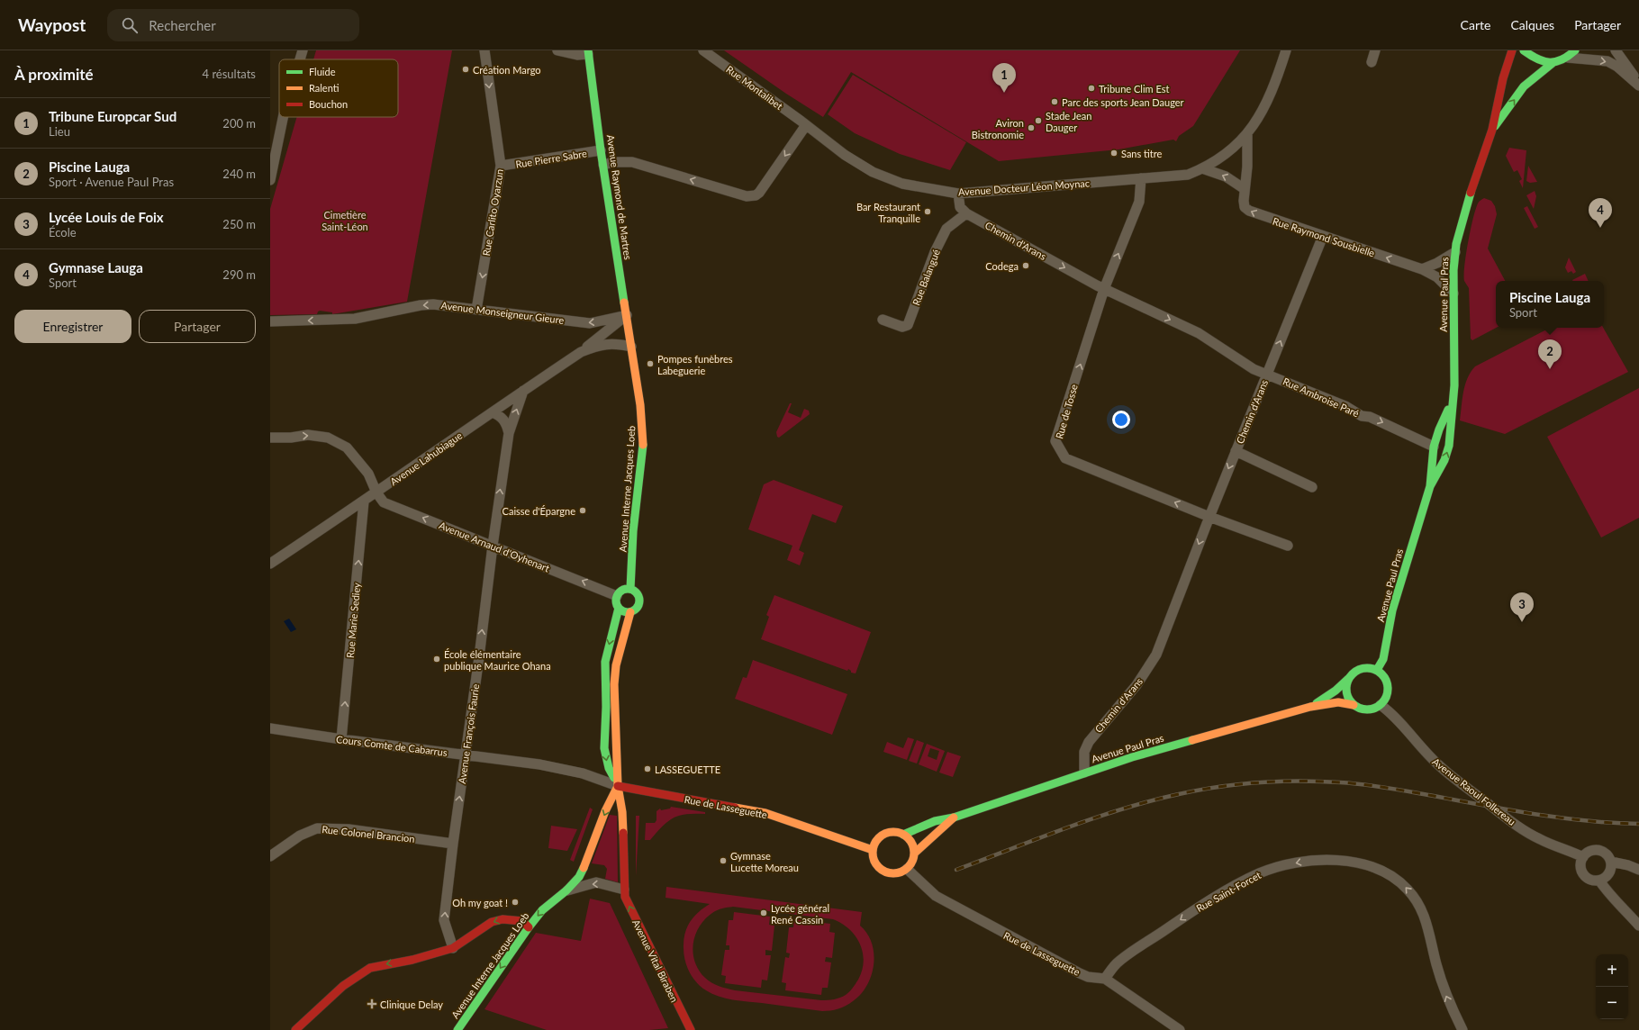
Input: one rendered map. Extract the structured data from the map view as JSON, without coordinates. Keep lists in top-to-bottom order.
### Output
{
  "streets": {
    "street": [
      "Rue Montalibet",
      "Rue Pierre Sabre",
      "Avenue Docteur Léon Moynac",
      "Avenue Raymond de Martres",
      "Rue Carlito Oyarzun",
      "Rue Raymond Sousbielle",
      "Chemin d'Arans",
      "Rue Balangué",
      "Avenue Paul Pras",
      "Avenue Monseigneur Gieure",
      "Rue Ambroise Paré",
      "Rue de Tosse",
      "Avenue Lahubiague",
      "Avenue Interne Jacques Loeb",
      "Avenue Arnaud d'Oyhenart",
      "Rue Marie Sediey",
      "Avenue François Faurie",
      "Cours Comte de Cabarrus",
      "Avenue Raoul Follereau",
      "Rue de Lasseguette",
      "Rue Colonel Brancion",
      "Rue Saint-Forcet",
      "Avenue Vital Biraben"
    ]
  },
  "crossings": [
    ["Rue Montalibet", "Avenue Docteur Léon Moynac"],
    ["Rue Pierre Sabre", "Avenue Raymond de Martres"],
    ["Rue Pierre Sabre", "Rue Carlito Oyarzun"],
    ["Avenue Docteur Léon Moynac", "Rue Raymond Sousbielle"],
    ["Avenue Docteur Léon Moynac", "Rue de Tosse"],
    ["Avenue Raymond de Martres", "Avenue Monseigneur Gieure"],
    ["Avenue Raymond de Martres", "Avenue Lahubiague"],
    ["Avenue Raymond de Martres", "Avenue Interne Jacques Loeb"],
    ["Rue Carlito Oyarzun", "Avenue Monseigneur Gieure"],
    ["Rue Raymond Sousbielle", "Avenue Paul Pras"],
    ["Chemin d'Arans", "Rue Balangué"],
    ["Chemin d'Arans", "Avenue Paul Pras"],
    ["Chemin d'Arans", "Rue Ambroise Paré"],
    ["Chemin d'Arans", "Rue de Tosse"],
    ["Avenue Paul Pras", "Rue Ambroise Paré"],
    ["Avenue Paul Pras", "Avenue Raoul Follereau"],
    ["Avenue Paul Pras", "Rue de Lasseguette"],
    ["Avenue Monseigneur Gieure", "Avenue Lahubiague"],
    ["Avenue Lahubiague", "Avenue Interne Jacques Loeb"],
    ["Avenue Lahubiague", "Avenue Arnaud d'Oyhenart"],
    ["Avenue Lahubiague", "Rue Marie Sediey"],
    ["Avenue Lahubiague", "Avenue François Faurie"],
    ["Avenue Interne Jacques Loeb", "Avenue Arnaud d'Oyhenart"],
    ["Avenue Interne Jacques Loeb", "Cours Comte de Cabarrus"],
    ["Avenue Interne Jacques Loeb", "Rue de Lasseguette"],
    ["Avenue Interne Jacques Loeb", "Avenue Vital Biraben"],
    ["Avenue Arnaud d'Oyhenart", "Avenue François Faurie"],
    ["Rue Marie Sediey", "Cours Comte de Cabarrus"],
    ["Avenue François Faurie", "Cours Comte de Cabarrus"],
    ["Avenue François Faurie", "Rue Colonel Brancion"],
    ["Cours Comte de Cabarrus", "Rue de Lasseguette"],
    ["Cours Comte de Cabarrus", "Avenue Vital Biraben"],
    ["Rue de Lasseguette", "Rue Saint-Forcet"],
    ["Rue de Lasseguette", "Avenue Vital Biraben"]
  ],
  "one_way": [
    "Rue Carlito Oyarzun",
    "Rue Raymond Sousbielle",
    "Avenue Monseigneur Gieure",
    "Avenue Interne Jacques Loeb",
    "Avenue Arnaud d'Oyhenart",
    "Rue Marie Sediey",
    "Avenue François Faurie",
    "Avenue Vital Biraben"
  ],
  "parks": ["Cimetière Saint-Léon"],
  "places": {
    "other": [
      "Création Margo",
      "Tribune Clim Est",
      "Parc des sports Jean Dauger",
      "Stade Jean Dauger",
      "Aviron Bistronomie",
      "Sans titre",
      "Bar Restaurant Tranquille",
      "Codega",
      "Pompes funèbres Labeguerie",
      "Caisse d'Épargne",
      "École élémentaire publique Maurice Ohana",
      "LASSEGUETTE",
      "Gymnase Lucette Moreau",
      "Oh my goat !",
      "Lycée général René Cassin"
    ],
    "health": ["Clinique Delay"]
  },
  "legend": ["Fluide", "Ralenti", "Bouchon"],
  "page": {
    "header": "Waypost",
    "search": "Rechercher",
    "nav": ["Carte", "Calques", "Partager"],
    "heading": ["À proximité", "4 résultats"],
    "pins": [
      "1",
      "4",
      "2",
      "3"
    ],
    "list": [
      {
        "mark": "1",
        "name": "Tribune Europcar Sud",
        "note": "Lieu",
        "value": "200 m"
      },
      {
        "mark": "2",
        "name": "Piscine Lauga",
        "note": "Sport · Avenue Paul Pras",
        "value": "240 m"
      },
      {
        "mark": "3",
        "name": "Lycée Louis de Foix",
        "note": "École",
        "value": "250 m"
      },
      {
        "mark": "4",
        "name": "Gymnase Lauga",
        "note": "Sport",
        "value": "290 m"
      }
    ],
    "popup": ["Piscine Lauga", "Sport"],
    "buttons": ["Enregistrer", "Partager"],
    "map_buttons": ["+", "−"]
  }
}
